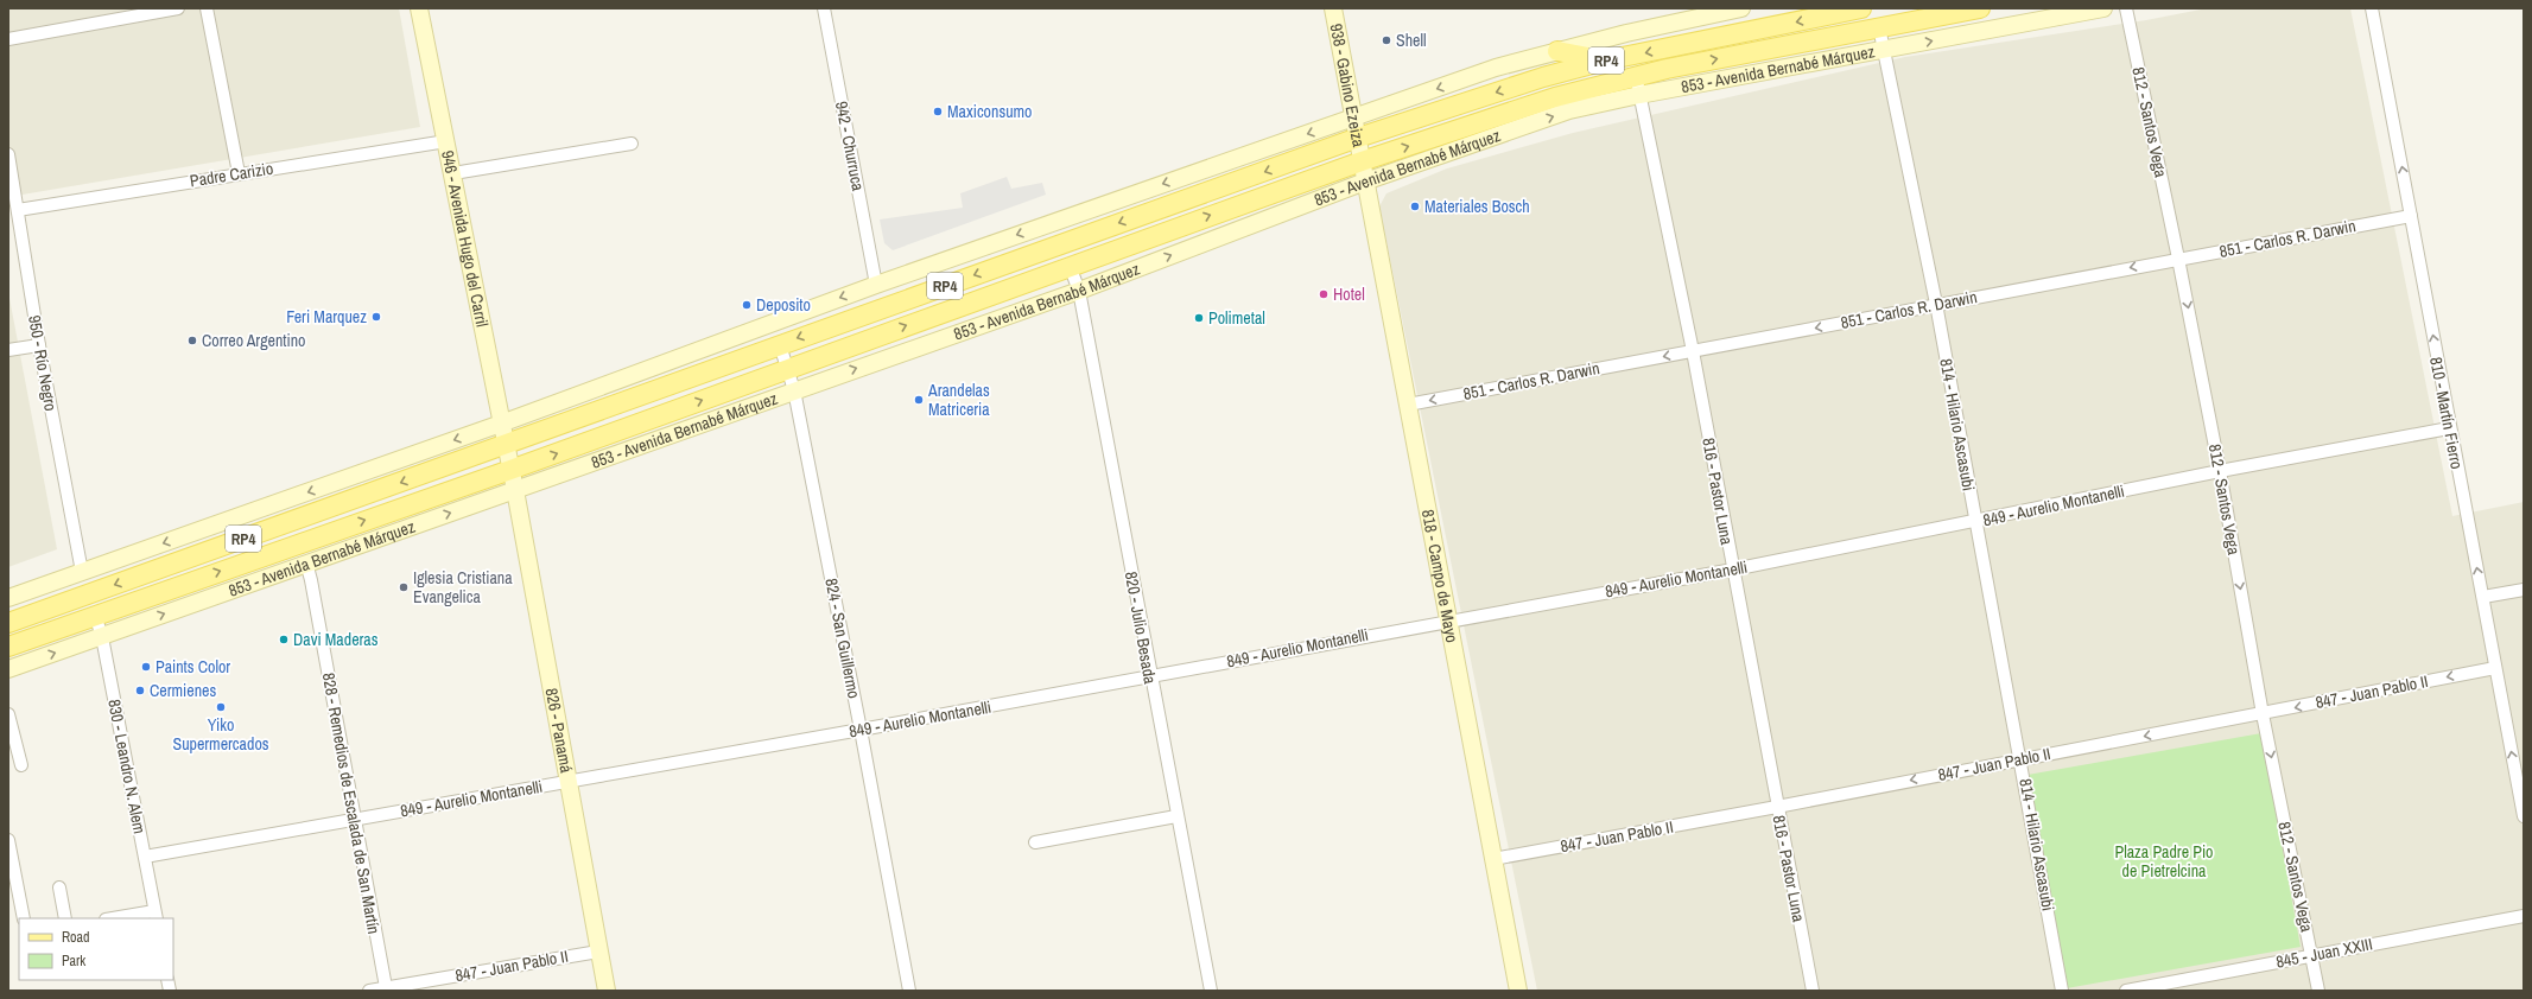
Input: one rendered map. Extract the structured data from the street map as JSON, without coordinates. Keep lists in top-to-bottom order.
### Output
{
  "streets": {
    "main road": ["RP4", "853 - Avenida Bernabé Márquez"],
    "street": [
      "938 - Gabino Ezeiza",
      "812 - Santos Vega",
      "942 - Churruca",
      "Padre Carizio",
      "851 - Carlos R. Darwin",
      "946 - Avenida Hugo del Carril",
      "950 - Río Negro",
      "810 - Martín Fierro",
      "814 - Hilario Ascasubi",
      "816 - Pastor Luna",
      "849 - Aurelio Montanelli",
      "818 - Campo de Mayo",
      "820 - Julio Besada",
      "824 - San Guillermo",
      "847 - Juan Pablo II",
      "826 - Panamá",
      "830 - Leandro N. Alem",
      "828 - Remedios de Escalada de San Martín",
      "845 - Juan XXIII"
    ]
  },
  "crossings": [
    ["RP4", "938 - Gabino Ezeiza"],
    ["RP4", "946 - Avenida Hugo del Carril"],
    ["RP4", "824 - San Guillermo"],
    ["853 - Avenida Bernabé Márquez", "938 - Gabino Ezeiza"],
    ["853 - Avenida Bernabé Márquez", "946 - Avenida Hugo del Carril"],
    ["853 - Avenida Bernabé Márquez", "814 - Hilario Ascasubi"],
    ["853 - Avenida Bernabé Márquez", "816 - Pastor Luna"],
    ["853 - Avenida Bernabé Márquez", "818 - Campo de Mayo"],
    ["853 - Avenida Bernabé Márquez", "820 - Julio Besada"],
    ["853 - Avenida Bernabé Márquez", "824 - San Guillermo"],
    ["853 - Avenida Bernabé Márquez", "826 - Panamá"],
    ["853 - Avenida Bernabé Márquez", "830 - Leandro N. Alem"],
    ["853 - Avenida Bernabé Márquez", "828 - Remedios de Escalada de San Martín"],
    ["938 - Gabino Ezeiza", "818 - Campo de Mayo"],
    ["812 - Santos Vega", "851 - Carlos R. Darwin"],
    ["812 - Santos Vega", "849 - Aurelio Montanelli"],
    ["812 - Santos Vega", "847 - Juan Pablo II"],
    ["812 - Santos Vega", "845 - Juan XXIII"],
    ["Padre Carizio", "946 - Avenida Hugo del Carril"],
    ["Padre Carizio", "950 - Río Negro"],
    ["851 - Carlos R. Darwin", "810 - Martín Fierro"],
    ["851 - Carlos R. Darwin", "814 - Hilario Ascasubi"],
    ["851 - Carlos R. Darwin", "816 - Pastor Luna"],
    ["851 - Carlos R. Darwin", "818 - Campo de Mayo"],
    ["946 - Avenida Hugo del Carril", "826 - Panamá"],
    ["810 - Martín Fierro", "849 - Aurelio Montanelli"],
    ["810 - Martín Fierro", "847 - Juan Pablo II"],
    ["814 - Hilario Ascasubi", "849 - Aurelio Montanelli"],
    ["814 - Hilario Ascasubi", "847 - Juan Pablo II"],
    ["816 - Pastor Luna", "849 - Aurelio Montanelli"],
    ["816 - Pastor Luna", "847 - Juan Pablo II"],
    ["849 - Aurelio Montanelli", "818 - Campo de Mayo"],
    ["849 - Aurelio Montanelli", "820 - Julio Besada"],
    ["849 - Aurelio Montanelli", "824 - San Guillermo"],
    ["849 - Aurelio Montanelli", "826 - Panamá"],
    ["849 - Aurelio Montanelli", "830 - Leandro N. Alem"],
    ["849 - Aurelio Montanelli", "828 - Remedios de Escalada de San Martín"],
    ["818 - Campo de Mayo", "847 - Juan Pablo II"],
    ["847 - Juan Pablo II", "826 - Panamá"],
    ["847 - Juan Pablo II", "828 - Remedios de Escalada de San Martín"]
  ],
  "one_way": [
    "812 - Santos Vega",
    "851 - Carlos R. Darwin",
    "810 - Martín Fierro",
    "847 - Juan Pablo II"
  ],
  "parks": ["Plaza Padre Pio de Pietrelcina"],
  "places": [
    "Shell",
    "Maxiconsumo",
    "Materiales Bosch",
    "Hotel",
    "Deposito",
    "Feri Marquez",
    "Polimetal",
    "Correo Argentino",
    "Arandelas Matriceria",
    "Iglesia Cristiana Evangelica",
    "Davi Maderas",
    "Paints Color",
    "Cermienes",
    "Yiko Supermercados"
  ],
  "legend": ["Road", "Park"]
}
